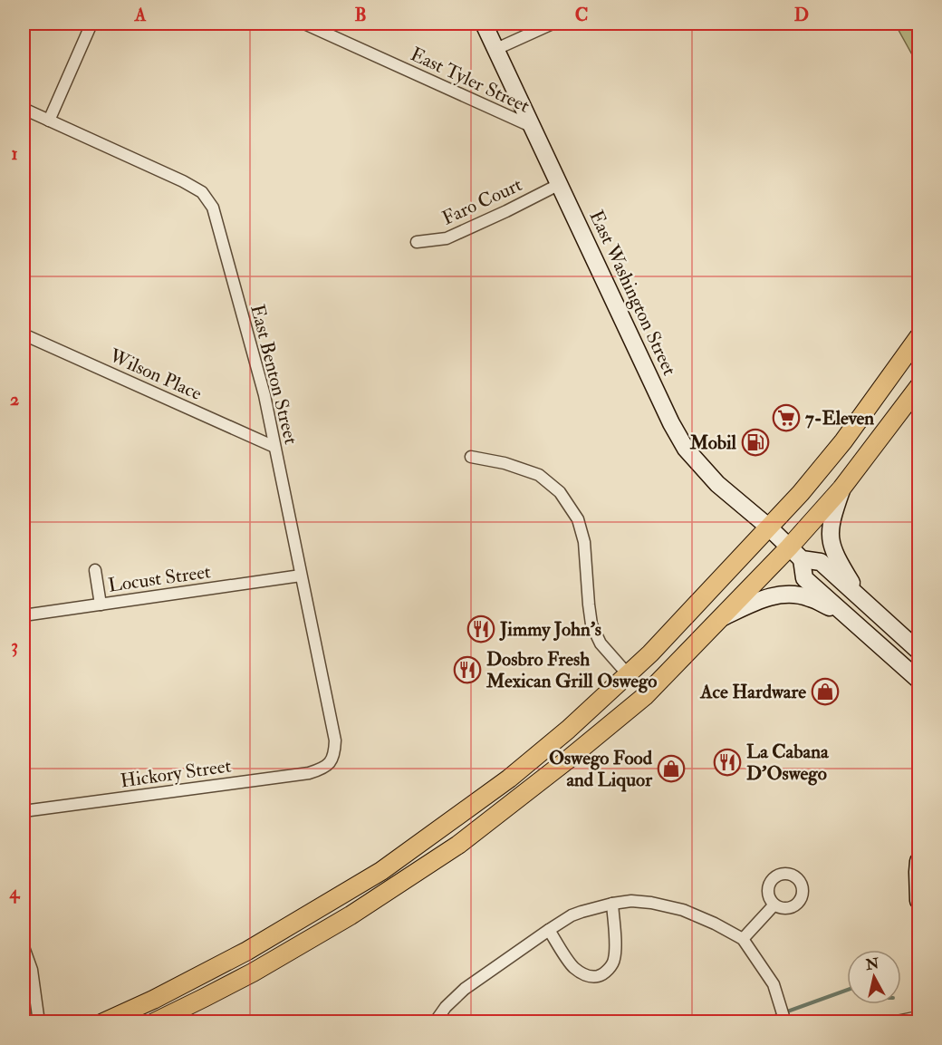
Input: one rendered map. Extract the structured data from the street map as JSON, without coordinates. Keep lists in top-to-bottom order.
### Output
{
  "streets": {
    "street": [
      "East Tyler Street",
      "Faro Court",
      "East Washington Street",
      "Wilson Place",
      "East Benton Street",
      "Locust Street",
      "Hickory Street"
    ]
  },
  "crossings": [
    ["East Tyler Street", "East Washington Street"],
    ["Faro Court", "East Washington Street"],
    ["Wilson Place", "East Benton Street"],
    ["East Benton Street", "Locust Street"],
    ["East Benton Street", "Hickory Street"]
  ],
  "places": {
    "supermarket": ["7-Eleven"],
    "fuel station": ["Mobil"],
    "restaurant": ["Jimmy John's", "Dosbro Fresh Mexican Grill Oswego", "La Cabana D'Oswego"],
    "shop": ["Ace Hardware", "Oswego Food and Liquor"]
  },
  "north": "top",
  "grid": {
    "columns": [
      "A",
      "B",
      "C",
      "D"
    ],
    "rows": [
      "1",
      "2",
      "3",
      "4"
    ]
  }
}
